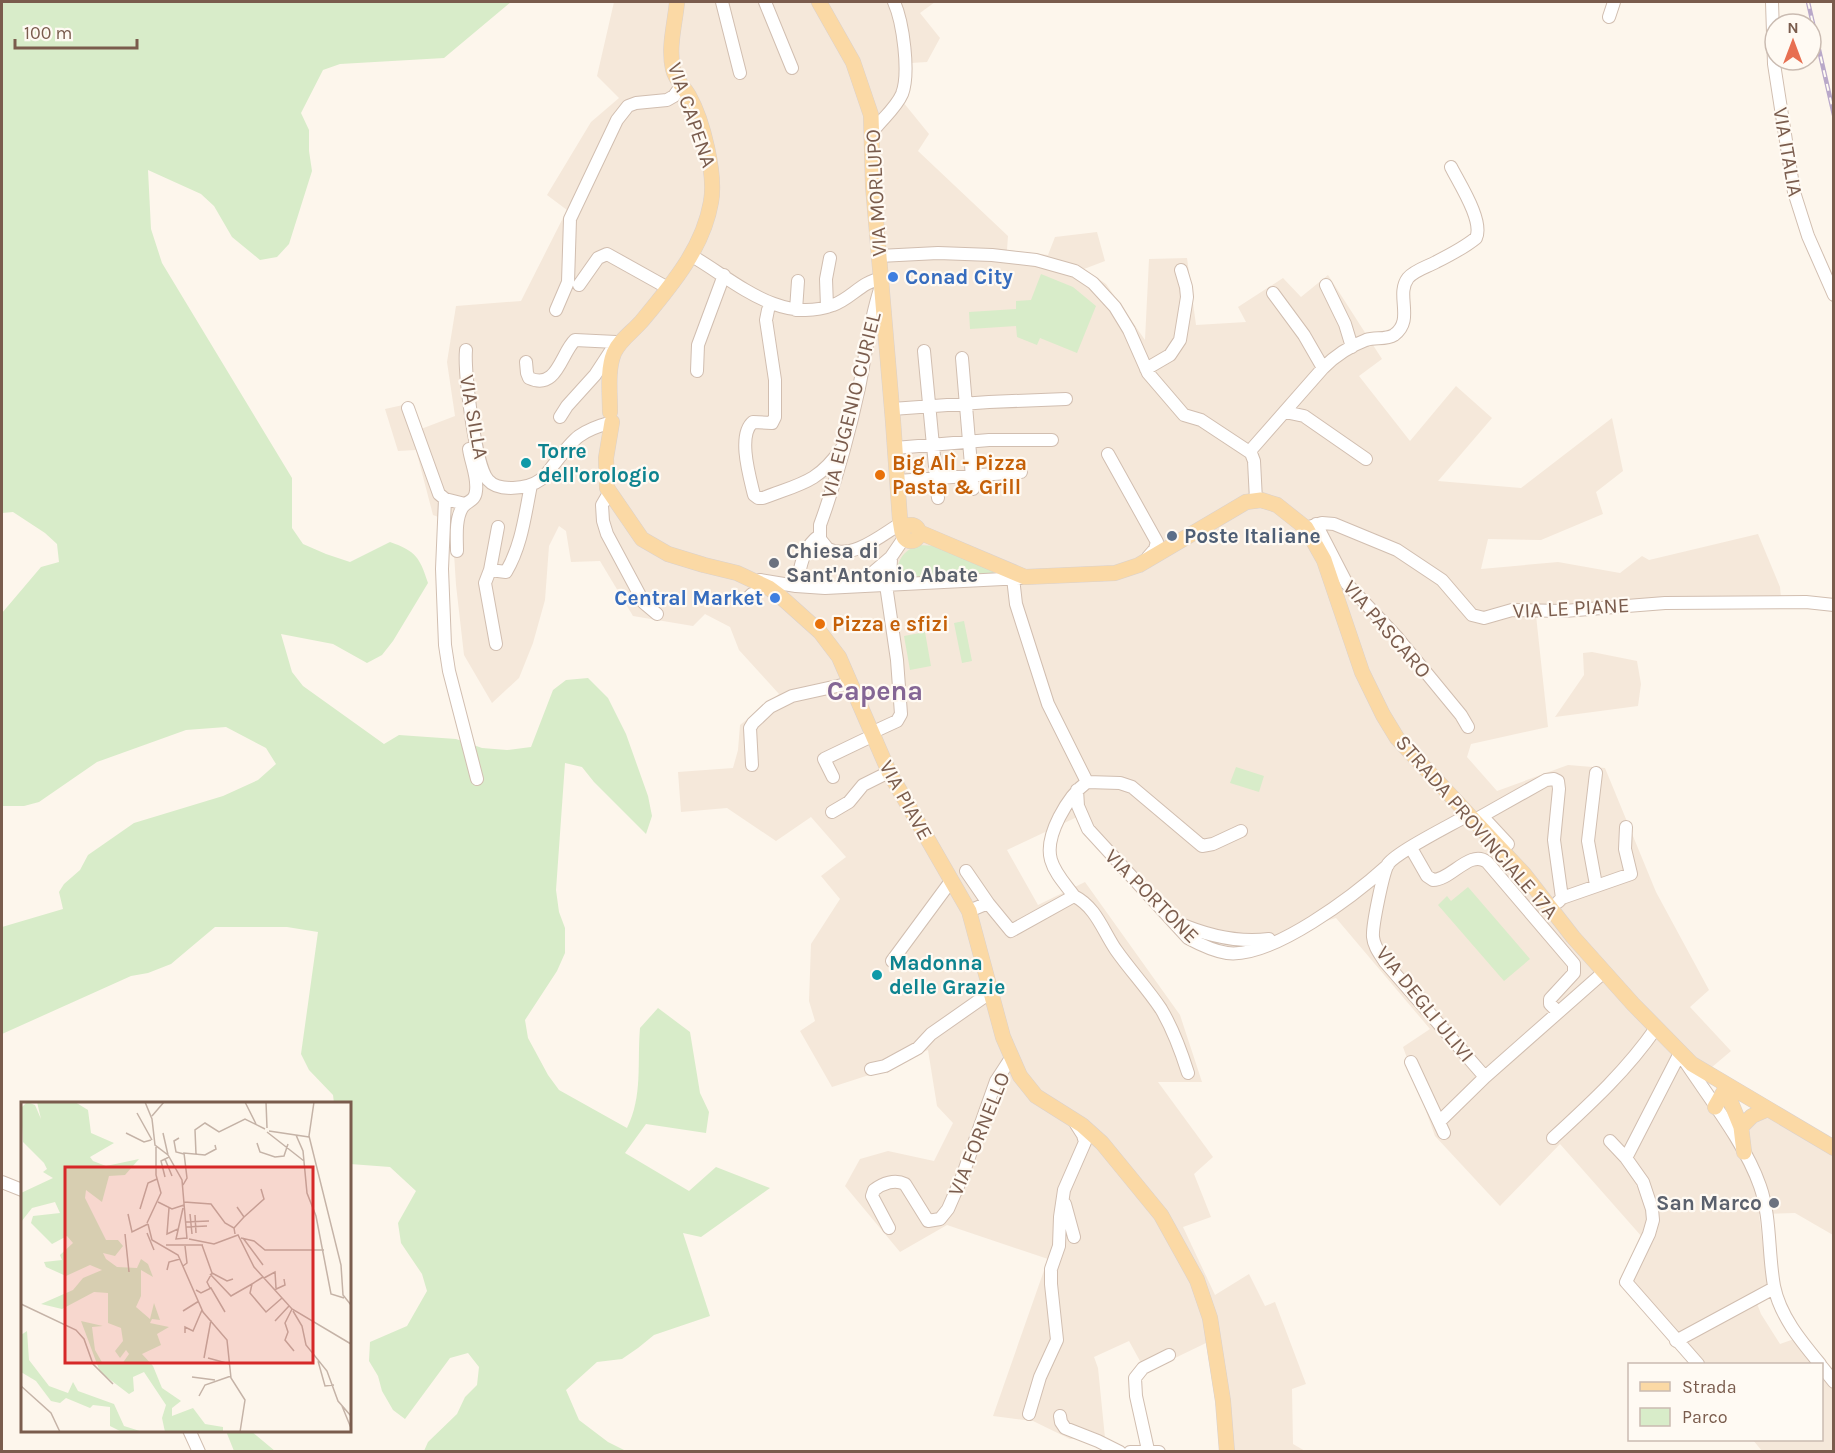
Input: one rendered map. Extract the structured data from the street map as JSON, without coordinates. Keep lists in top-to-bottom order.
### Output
{
  "streets": {
    "main road": [
      "VIA CAPENA",
      "VIA MORLUPO",
      "VIA PIAVE",
      "STRADA PROVINCIALE 17A"
    ],
    "street": [
      "VIA ITALIA",
      "VIA EUGENIO CURIEL",
      "VIA SILLA",
      "VIA LE PIANE",
      "VIA PASCARO",
      "VIA PORTONE",
      "VIA DEGLI ULIVI",
      "VIA FORNELLO"
    ]
  },
  "crossings": [
    ["VIA MORLUPO", "VIA EUGENIO CURIEL"],
    ["VIA LE PIANE", "VIA PASCARO"],
    ["VIA LE PIANE", "STRADA PROVINCIALE 17A"],
    ["VIA PASCARO", "STRADA PROVINCIALE 17A"],
    ["VIA PIAVE", "VIA FORNELLO"],
    ["STRADA PROVINCIALE 17A", "VIA DEGLI ULIVI"],
    ["VIA PORTONE", "VIA DEGLI ULIVI"]
  ],
  "districts": ["Capena"],
  "places": [
    "Conad City",
    "Torre dell'orologio",
    "Big Alì - Pizza Pasta & Grill",
    "Poste Italiane",
    "Chiesa di Sant'Antonio Abate",
    "Central Market",
    "Pizza e sfizi",
    "Madonna delle Grazie",
    "San Marco"
  ],
  "legend": ["Strada", "Parco"],
  "scale_bar": "100 m",
  "north": "top"
}
